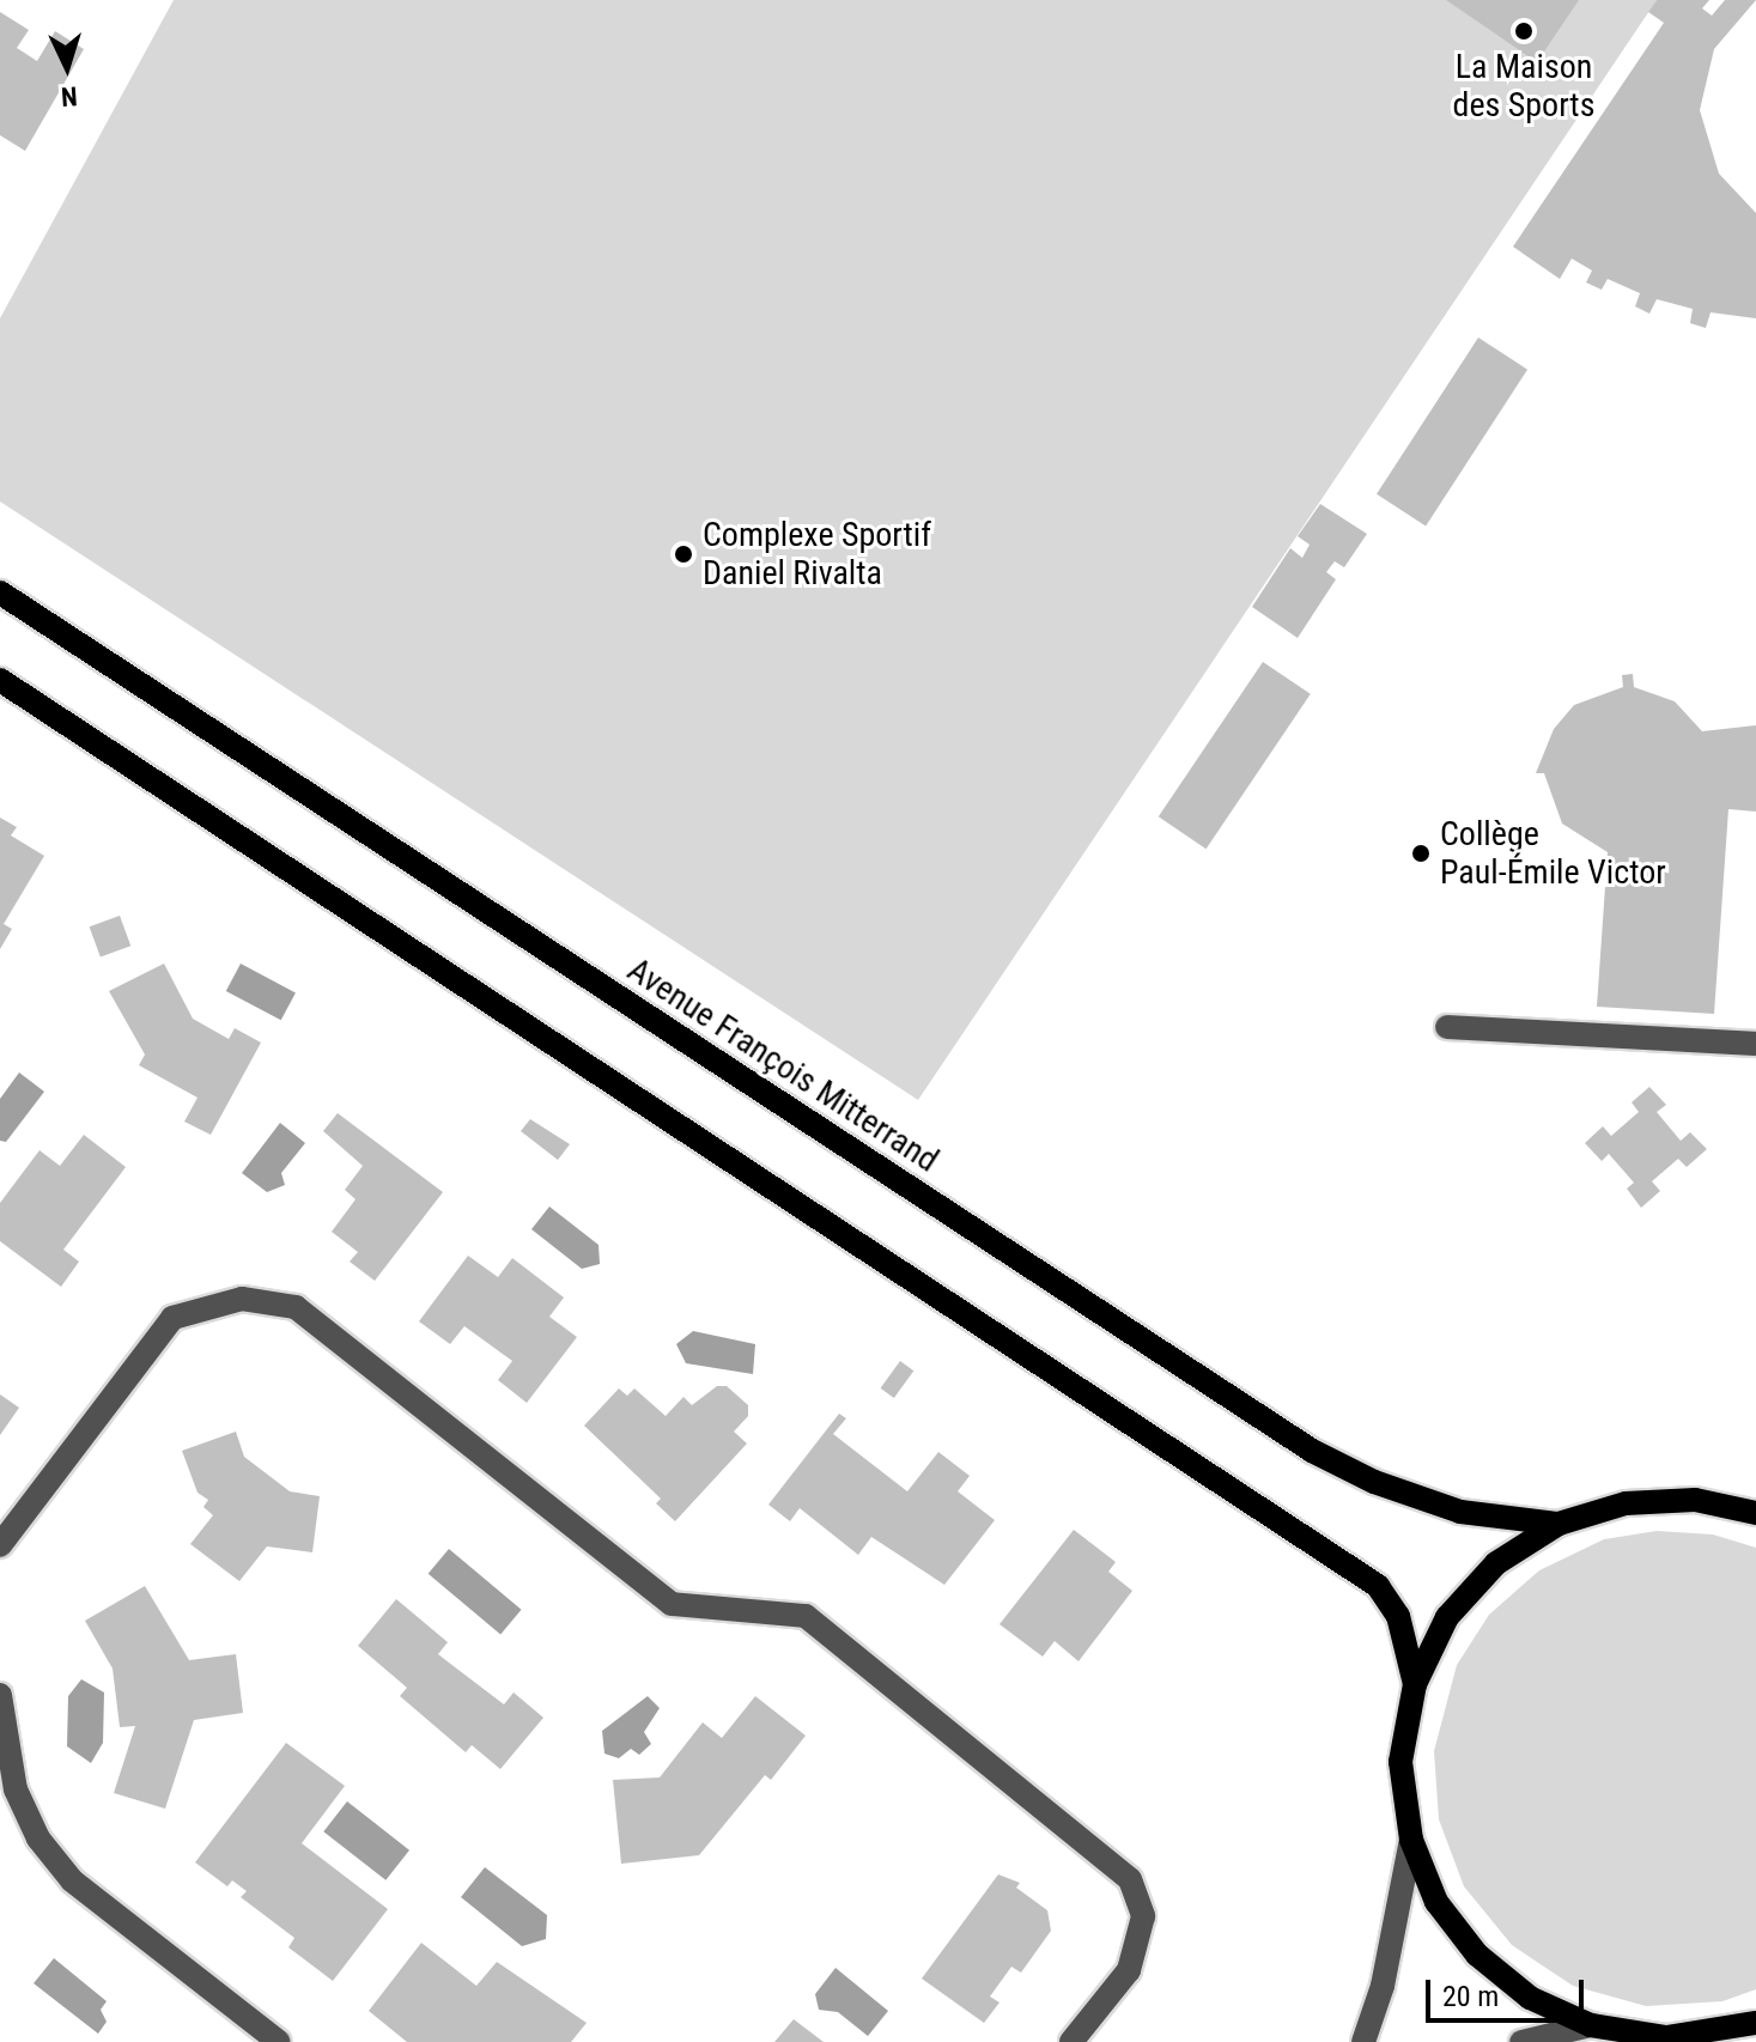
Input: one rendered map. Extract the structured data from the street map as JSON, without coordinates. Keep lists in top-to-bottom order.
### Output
{
  "streets": {
    "main road": ["Avenue François Mitterrand"]
  },
  "places": ["La Maison des Sports", "Complexe Sportif Daniel Rivalta", "Collège Paul-Émile Victor"],
  "scale_bar": "20 m",
  "north": "bottom"
}
